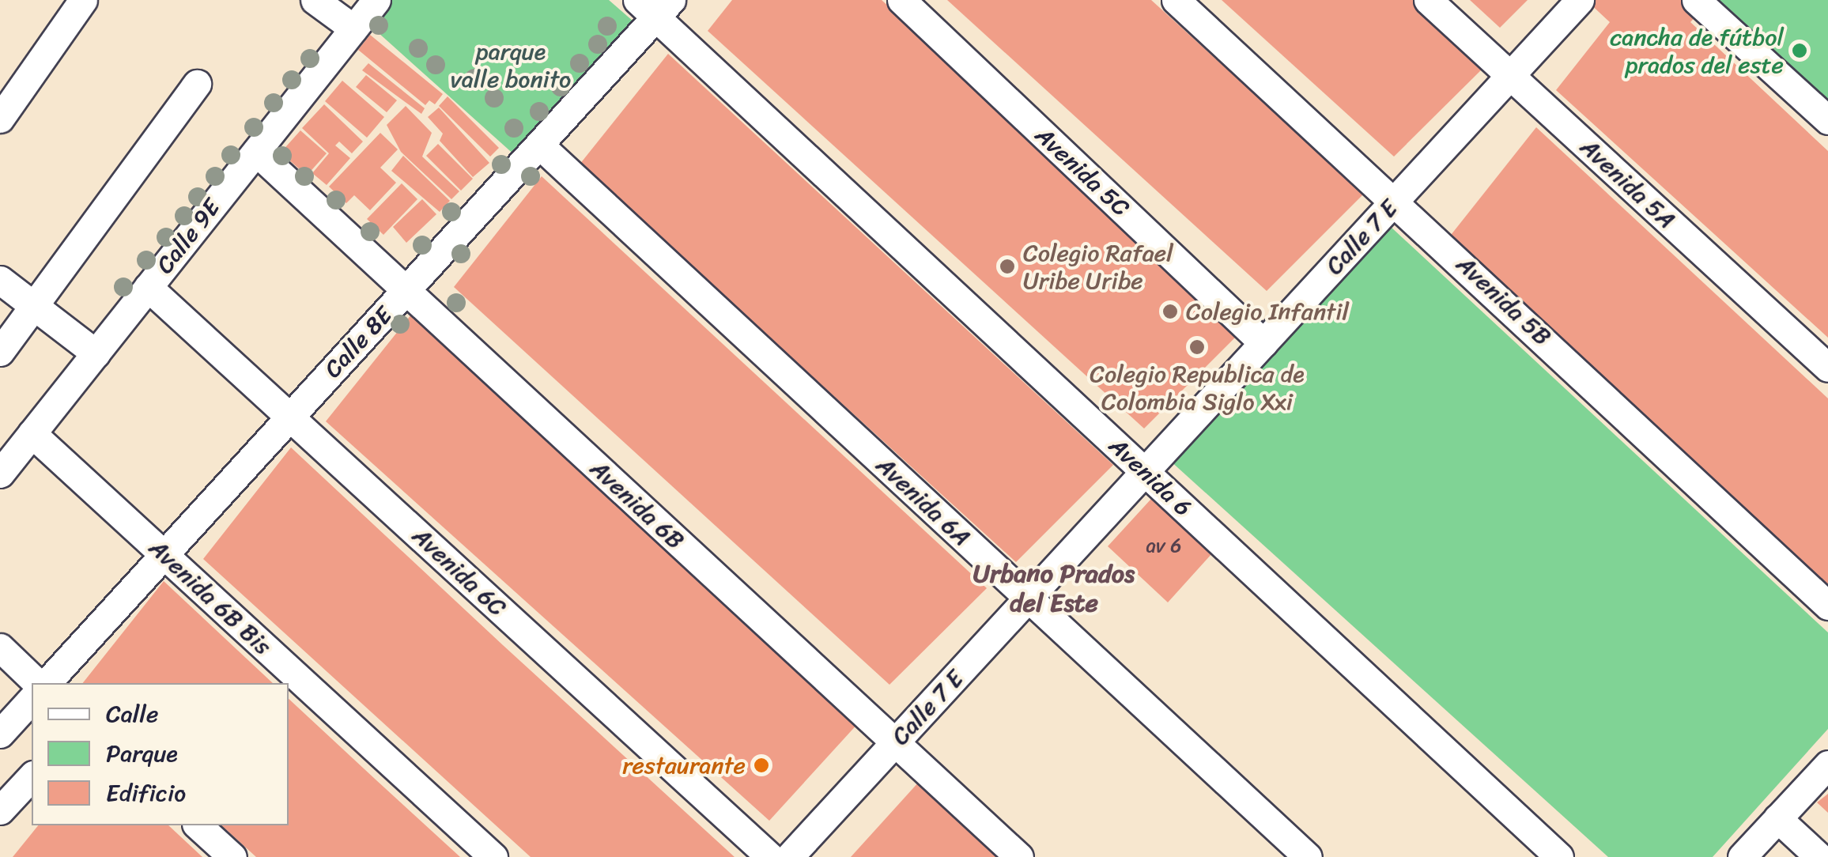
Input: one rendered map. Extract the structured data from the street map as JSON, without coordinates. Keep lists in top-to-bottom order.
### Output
{
  "streets": {
    "street": [
      "Avenida 5C",
      "Avenida 5A",
      "Calle 9E",
      "Calle 7 E",
      "Avenida 5B",
      "Calle 8E",
      "Avenida 6",
      "Avenida 6A",
      "Avenida 6B",
      "Avenida 6C",
      "Avenida 6B Bis"
    ]
  },
  "crossings": [
    ["Avenida 5C", "Calle 7 E"],
    ["Avenida 5A", "Calle 7 E"],
    ["Calle 9E", "Avenida 6B"],
    ["Calle 9E", "Avenida 6C"],
    ["Calle 9E", "Avenida 6B Bis"],
    ["Calle 7 E", "Avenida 5B"],
    ["Calle 7 E", "Avenida 6"],
    ["Calle 7 E", "Avenida 6A"],
    ["Calle 7 E", "Avenida 6B"],
    ["Calle 8E", "Avenida 6"],
    ["Calle 8E", "Avenida 6A"],
    ["Calle 8E", "Avenida 6B"],
    ["Calle 8E", "Avenida 6C"],
    ["Calle 8E", "Avenida 6B Bis"]
  ],
  "districts": ["Urbano Prados del Este"],
  "parks": ["parque valle bonito"],
  "places": [
    "cancha de fútbol prados del este",
    "Colegio Rafael Uribe Uribe",
    "Colegio Infantil",
    "Colegio Republica de Colombia Siglo Xxi",
    "restaurante"
  ],
  "house_numbers": ["av 6"],
  "legend": ["Calle", "Parque", "Edificio"]
}
